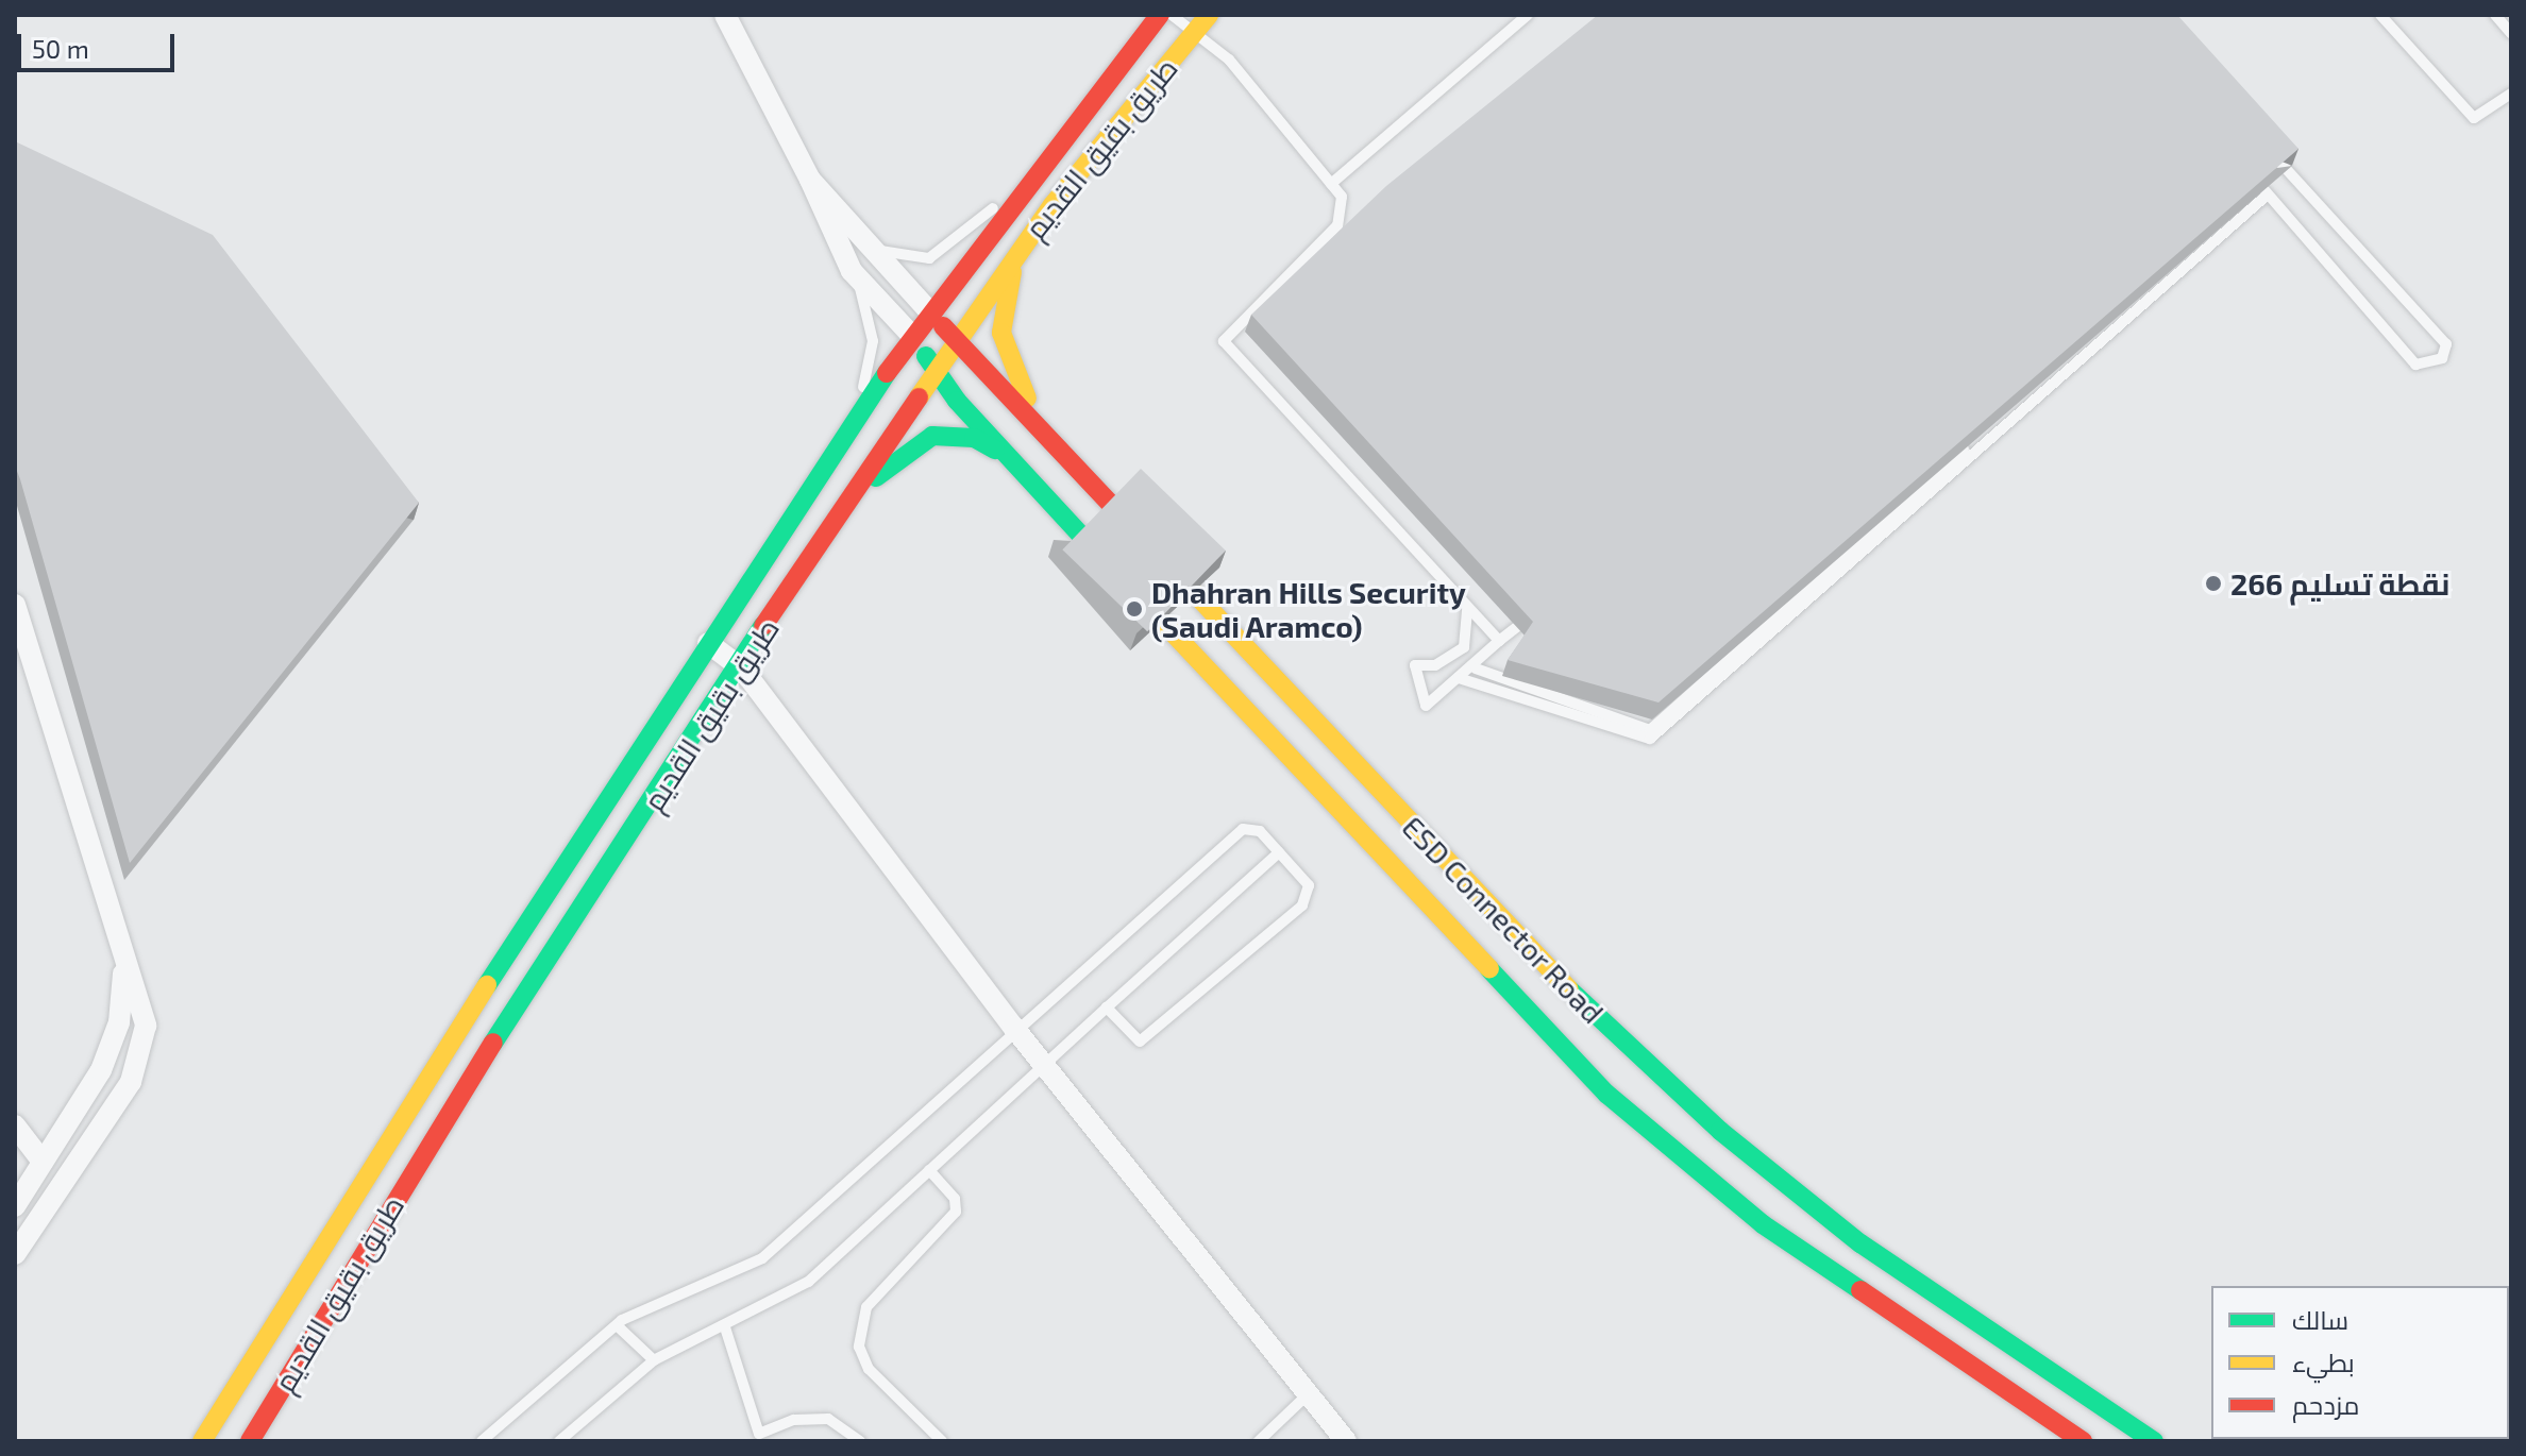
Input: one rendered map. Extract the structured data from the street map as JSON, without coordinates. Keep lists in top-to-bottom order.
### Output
{
  "streets": {
    "main road": ["طريق بقيق القديم", "ESD Connector Road"]
  },
  "crossings": [
    ["طريق بقيق القديم", "ESD Connector Road"]
  ],
  "places": ["نقطة تسليم 266", "Dhahran Hills Security (Saudi Aramco)"],
  "legend": ["سالك", "بطيء", "مزدحم"],
  "scale_bar": "50 m"
}
